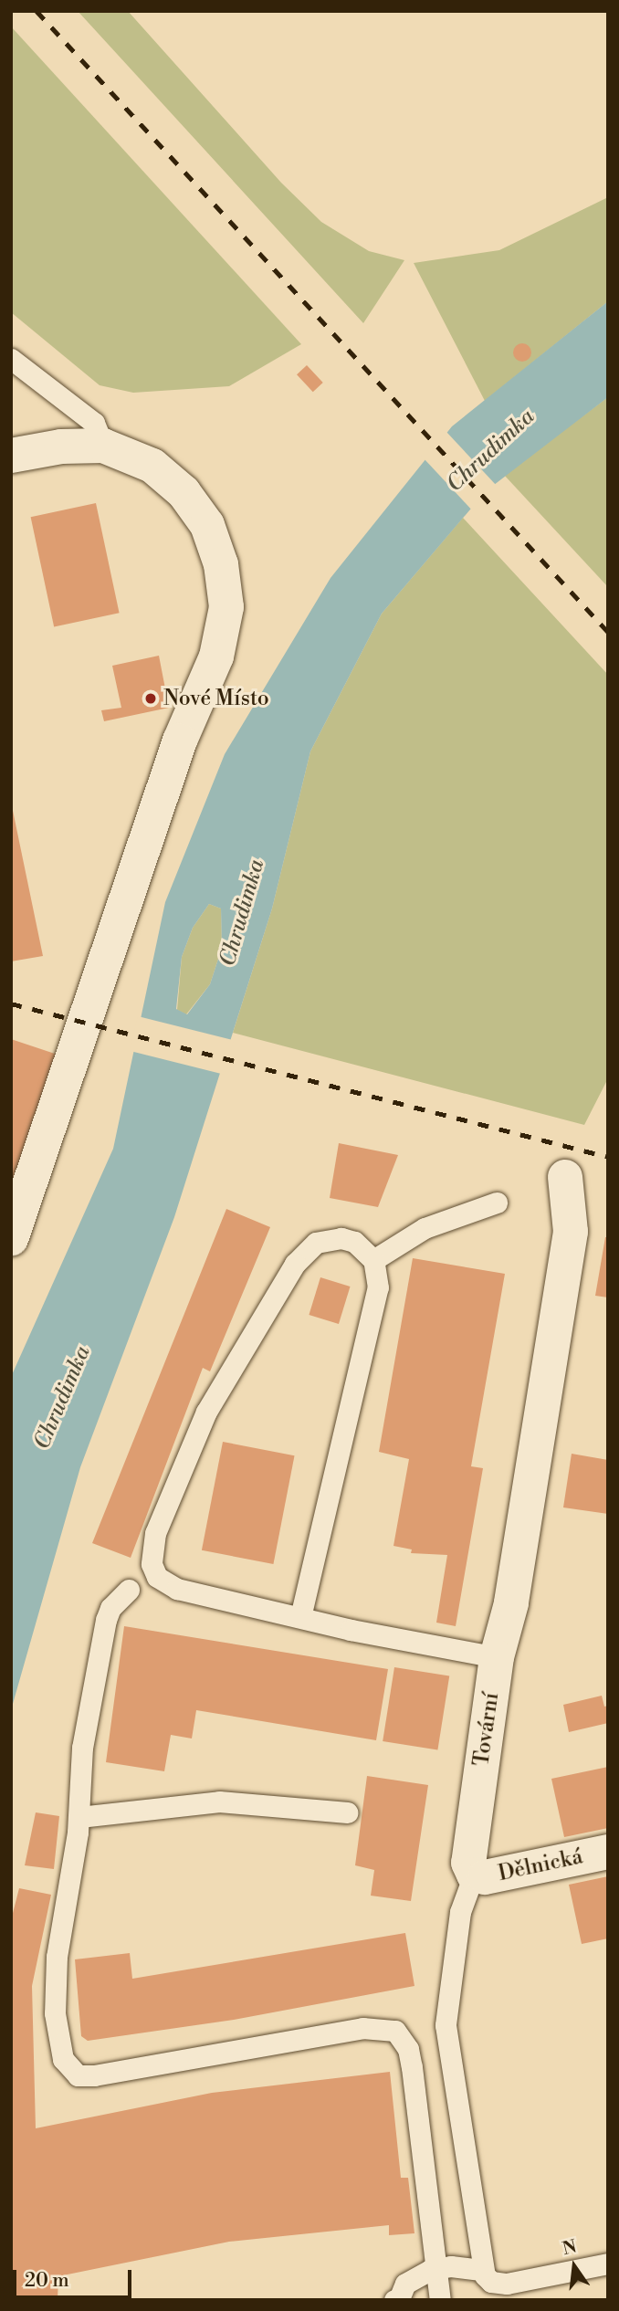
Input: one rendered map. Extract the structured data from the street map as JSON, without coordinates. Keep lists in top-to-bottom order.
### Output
{
  "streets": {
    "street": ["Tovární", "Dělnická"]
  },
  "crossings": [
    ["Tovární", "Dělnická"]
  ],
  "water": ["Chrudimka"],
  "places": ["Nové Místo"],
  "scale_bar": "20 m",
  "north": "top"
}
